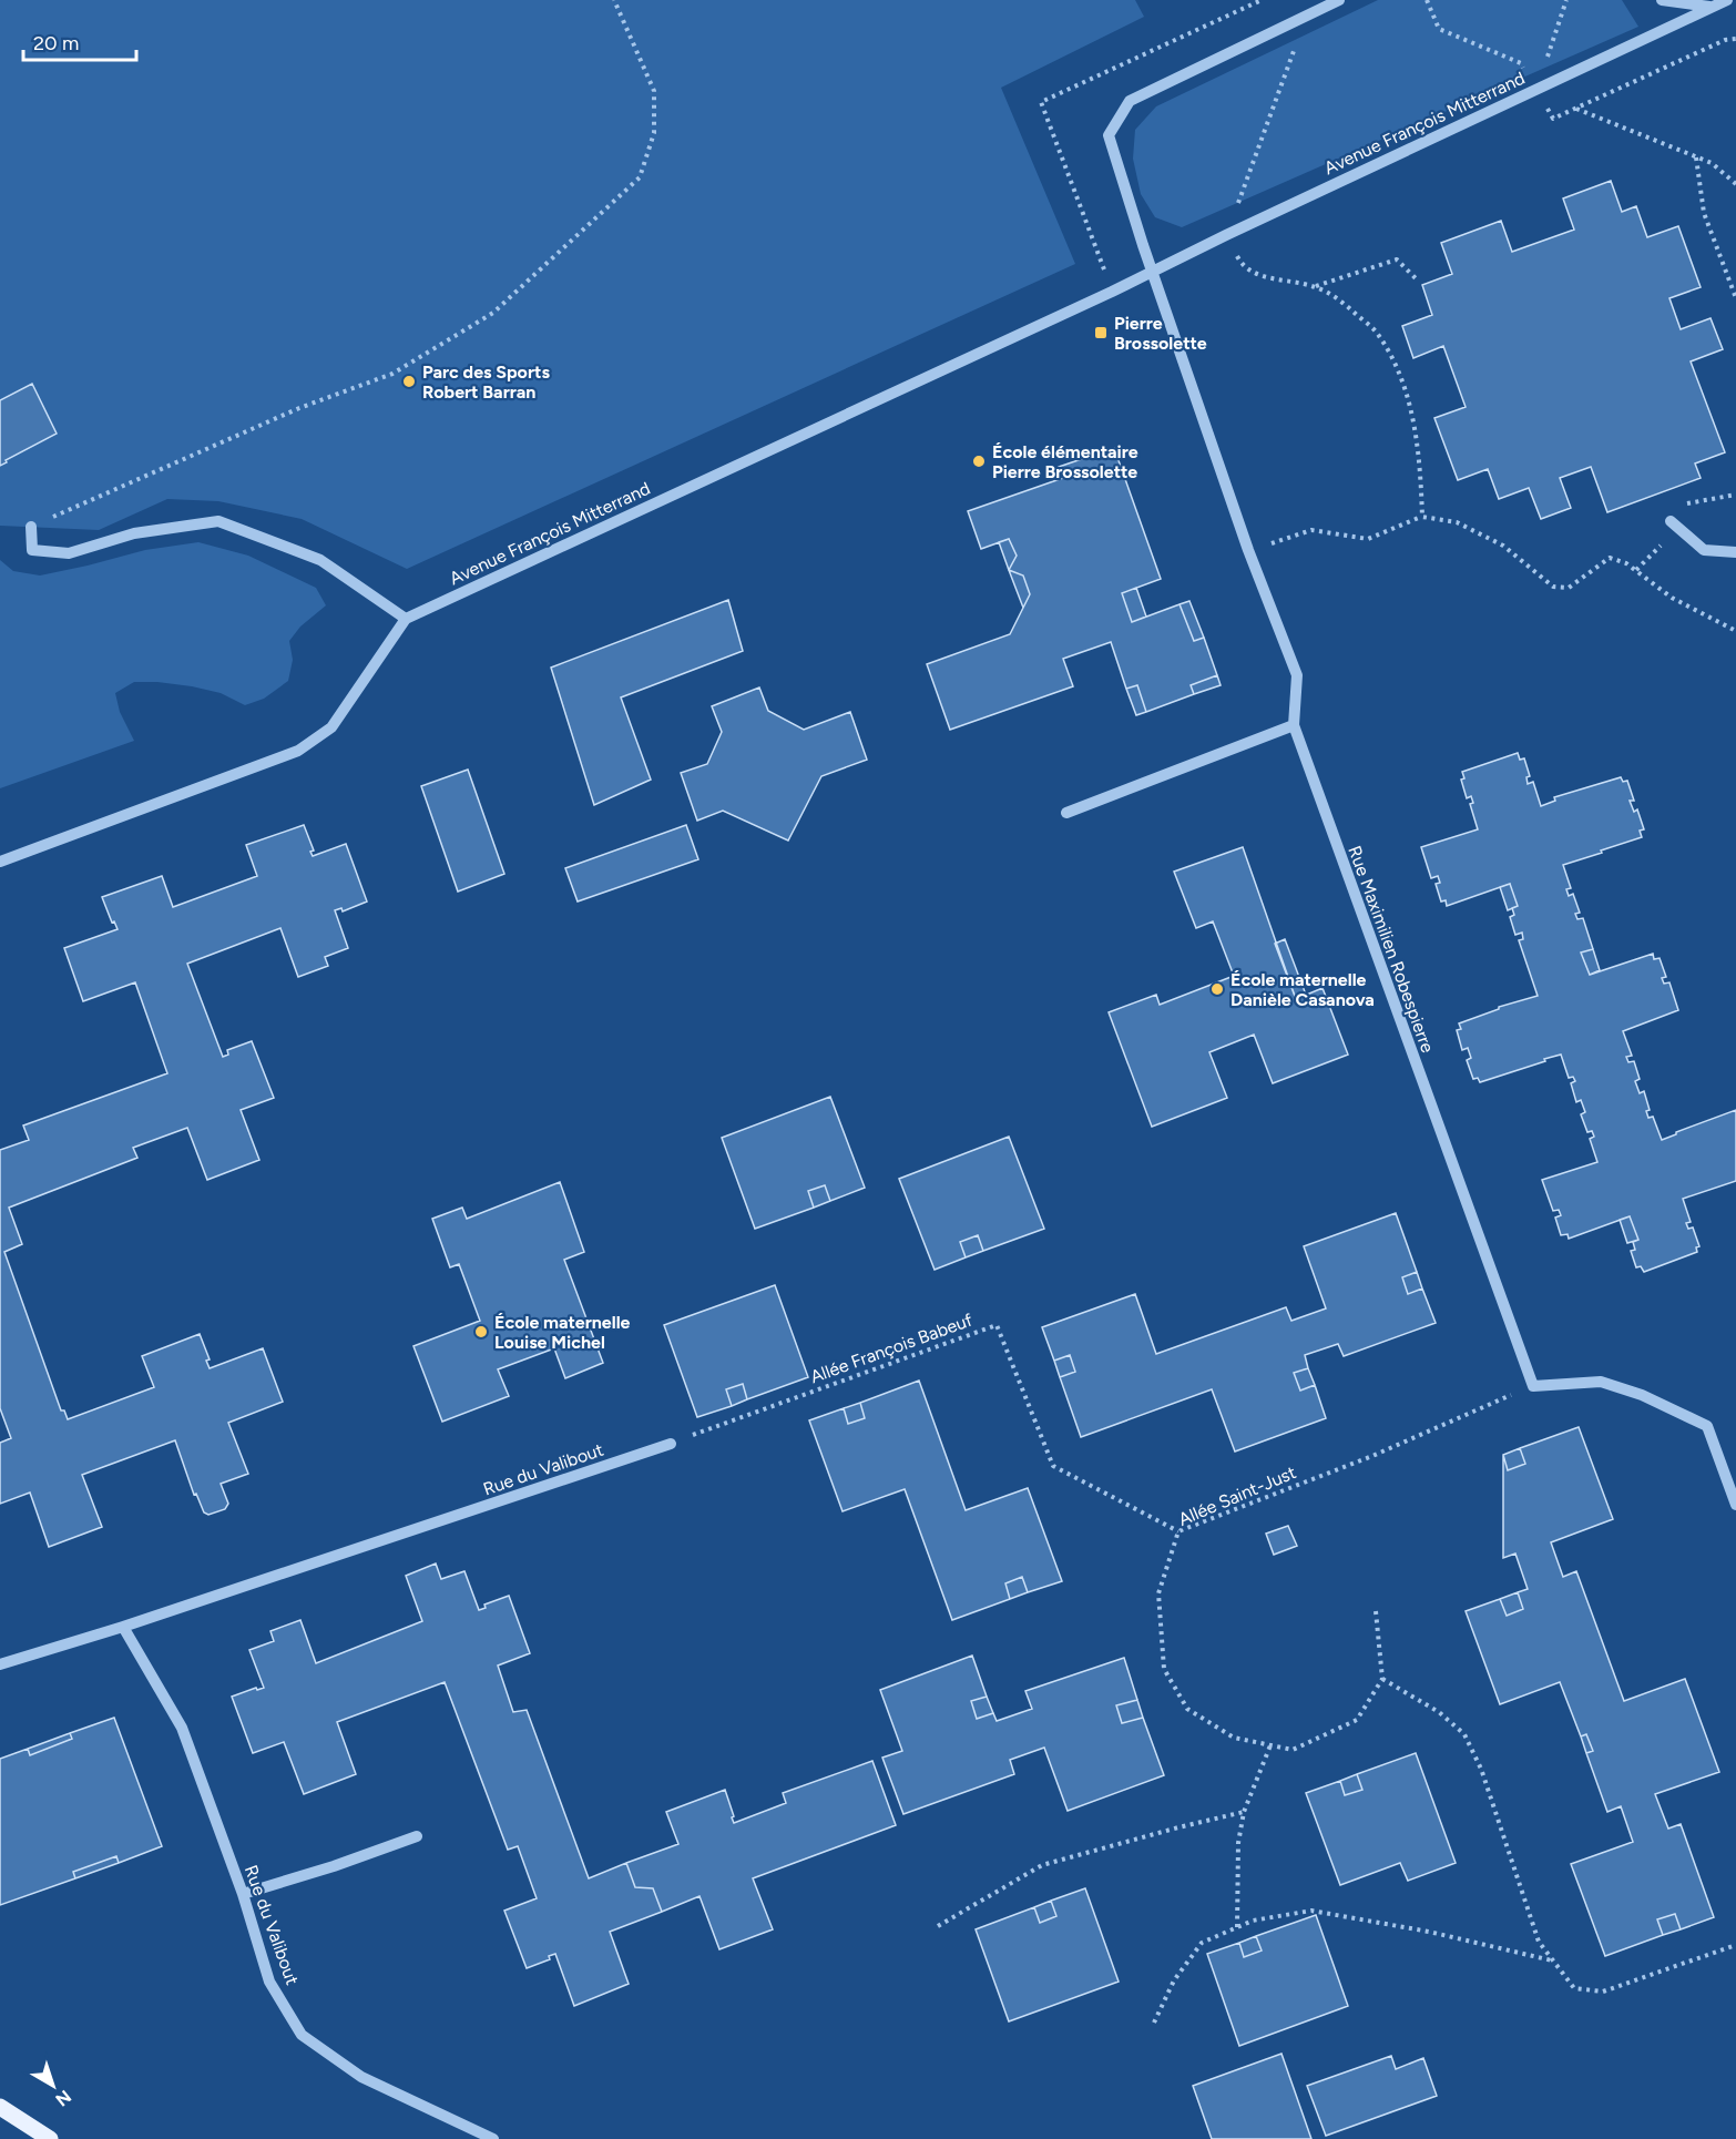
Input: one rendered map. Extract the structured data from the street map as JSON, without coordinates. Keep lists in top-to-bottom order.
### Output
{
  "streets": {
    "street": ["Avenue François Mitterrand", "Rue Maximilien Robespierre", "Rue du Valibout"],
    "path": ["Allée François Babeuf", "Allée Saint-Just"]
  },
  "crossings": [
    ["Avenue François Mitterrand", "Rue Maximilien Robespierre"],
    ["Rue Maximilien Robespierre", "Allée Saint-Just"],
    ["Allée François Babeuf", "Rue du Valibout"],
    ["Allée François Babeuf", "Allée Saint-Just"]
  ],
  "places": {
    "transit": ["Pierre Brossolette"],
    "other": [
      "Parc des Sports Robert Barran",
      "École élémentaire Pierre Brossolette",
      "École maternelle Danièle Casanova",
      "École maternelle Louise Michel"
    ]
  },
  "scale_bar": "20 m",
  "north": "bottom right"
}
